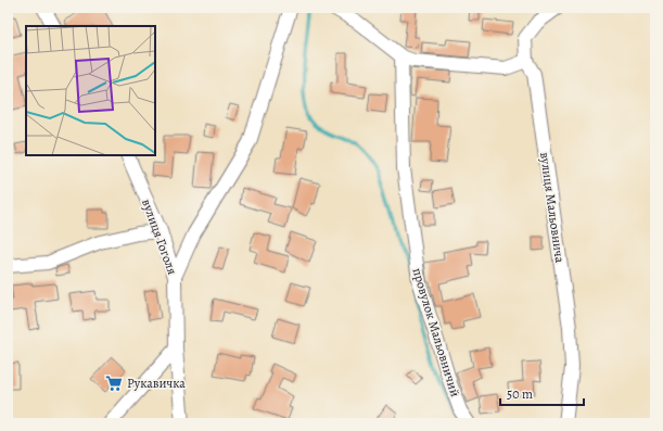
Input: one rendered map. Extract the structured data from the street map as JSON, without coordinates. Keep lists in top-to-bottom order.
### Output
{
  "streets": {
    "street": ["вулиця Мальовнича", "вулиця Гоголя", "провулок Мальовничий"]
  },
  "places": {
    "supermarket": ["Рукавичка"]
  },
  "scale_bar": "50 m"
}
